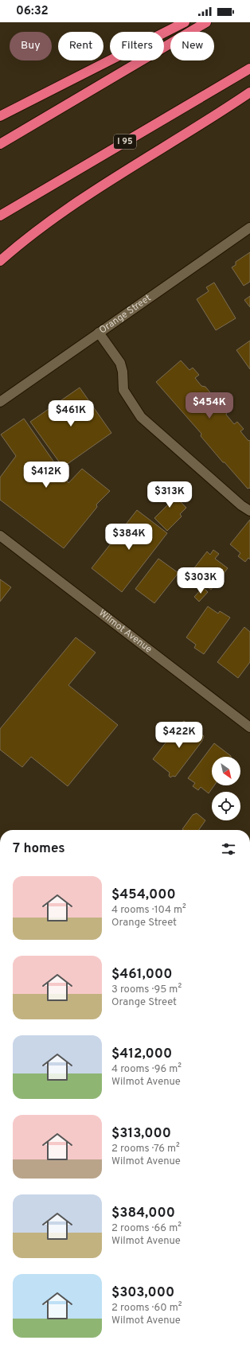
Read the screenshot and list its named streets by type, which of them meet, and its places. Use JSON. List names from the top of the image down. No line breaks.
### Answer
{"streets":{"highway":["I 95"],"street":["Orange Street","Wilmot Avenue"]},"north":"bottom right","page":{"status":"06:32","chip":["Buy","Rent","Filters","New"],"price":["$454K","$461K","$412K","$313K","$384K","$303K","$422K"],"heading":"7 homes","list":[{"name":"$454,000","note":"4 rooms · 104 m² · Orange Street"},{"name":"$461,000","note":"3 rooms · 95 m² · Orange Street"},{"name":"$412,000","note":"4 rooms · 96 m² · Wilmot Avenue"},{"name":"$313,000","note":"2 rooms · 76 m² · Wilmot Avenue"},{"name":"$384,000","note":"2 rooms · 66 m² · Wilmot Avenue"},{"name":"$303,000","note":"2 rooms · 60 m² · Wilmot Avenue"}]}}
